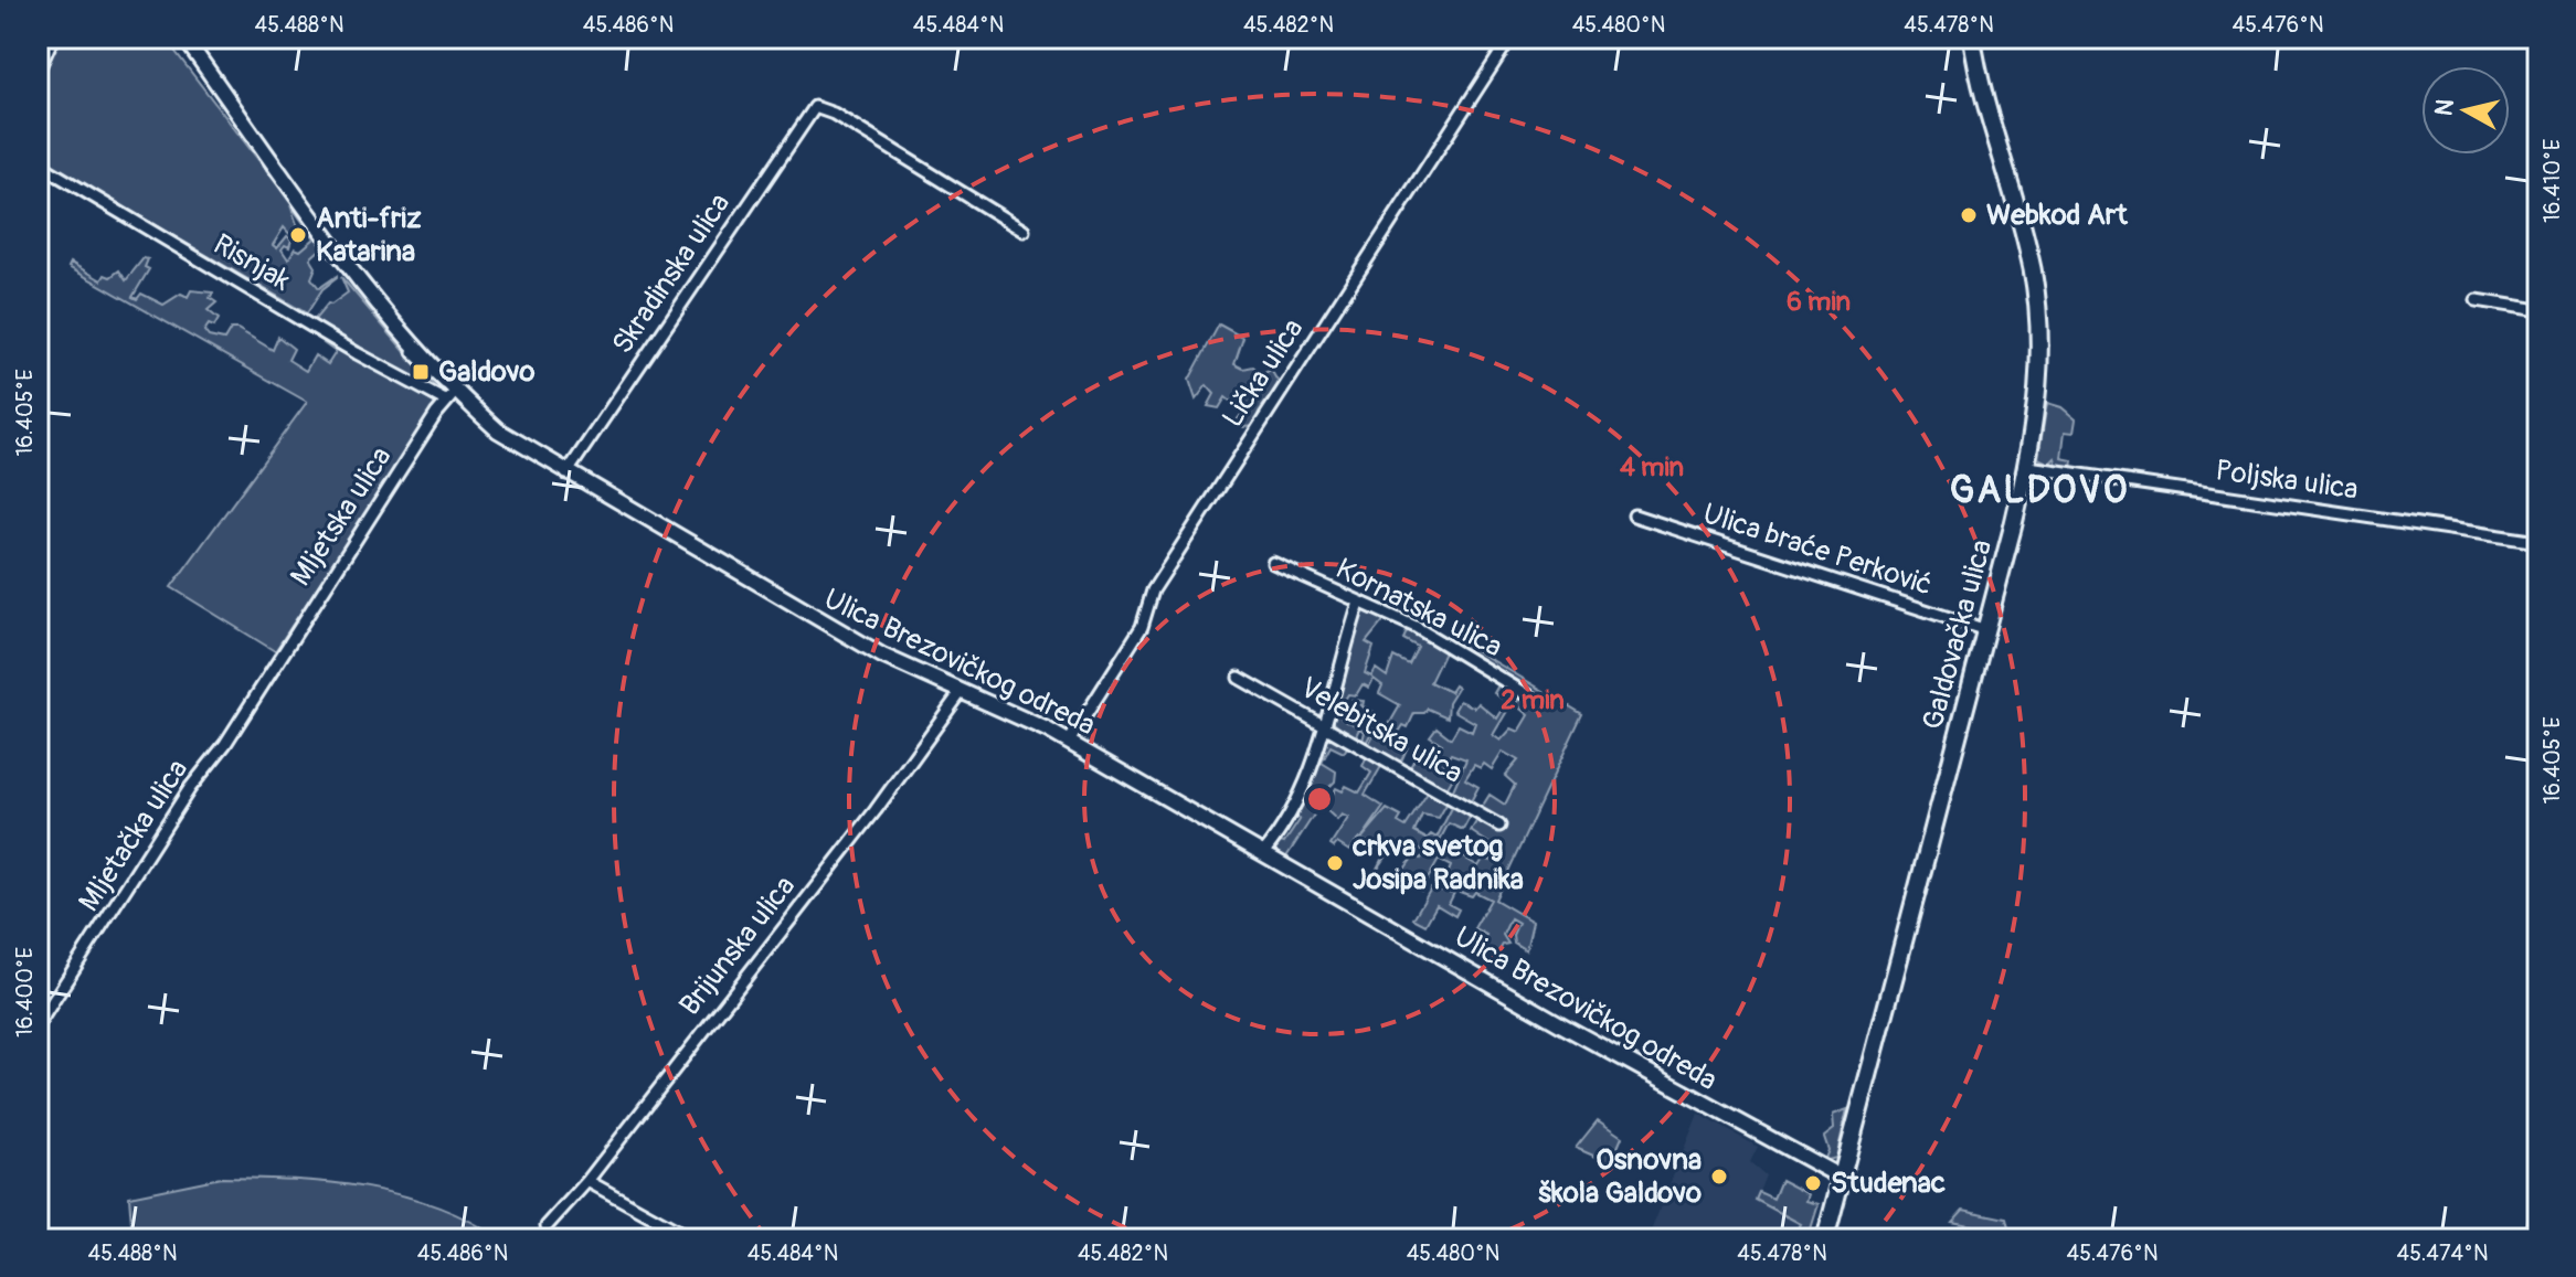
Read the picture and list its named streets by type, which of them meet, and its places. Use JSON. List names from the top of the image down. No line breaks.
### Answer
{"streets":{"main road":["Galdovačka ulica","Ulica Brezovičkog odreda"],"street":["Risnjak","Skradinska ulica","Lička ulica","Poljska ulica","Mljetska ulica","Ulica braće Perković","Kornatska ulica","Velebitska ulica","Mljetačka ulica","Brijunska ulica"]},"crossings":[["Risnjak","Mljetska ulica"],["Risnjak","Ulica Brezovičkog odreda"],["Skradinska ulica","Ulica Brezovičkog odreda"],["Lička ulica","Ulica Brezovičkog odreda"],["Poljska ulica","Galdovačka ulica"],["Mljetska ulica","Ulica Brezovičkog odreda"],["Mljetska ulica","Mljetačka ulica"],["Ulica braće Perković","Galdovačka ulica"],["Galdovačka ulica","Ulica Brezovičkog odreda"],["Ulica Brezovičkog odreda","Brijunska ulica"]],"districts":["GALDOVO"],"places":{"other":["Webkod Art","Anti-friz Katarina","crkva svetog Josipa Radnika","Osnovna škola Galdovo","Studenac"],"transit":["Galdovo"]},"north":"left","coordinates":["45.488°N","45.486°N","45.484°N","45.482°N","45.480°N","45.478°N","45.476°N","16.410°E","16.405°E","16.400°E","45.474°N"],"rings":["6 min","4 min","2 min"]}
